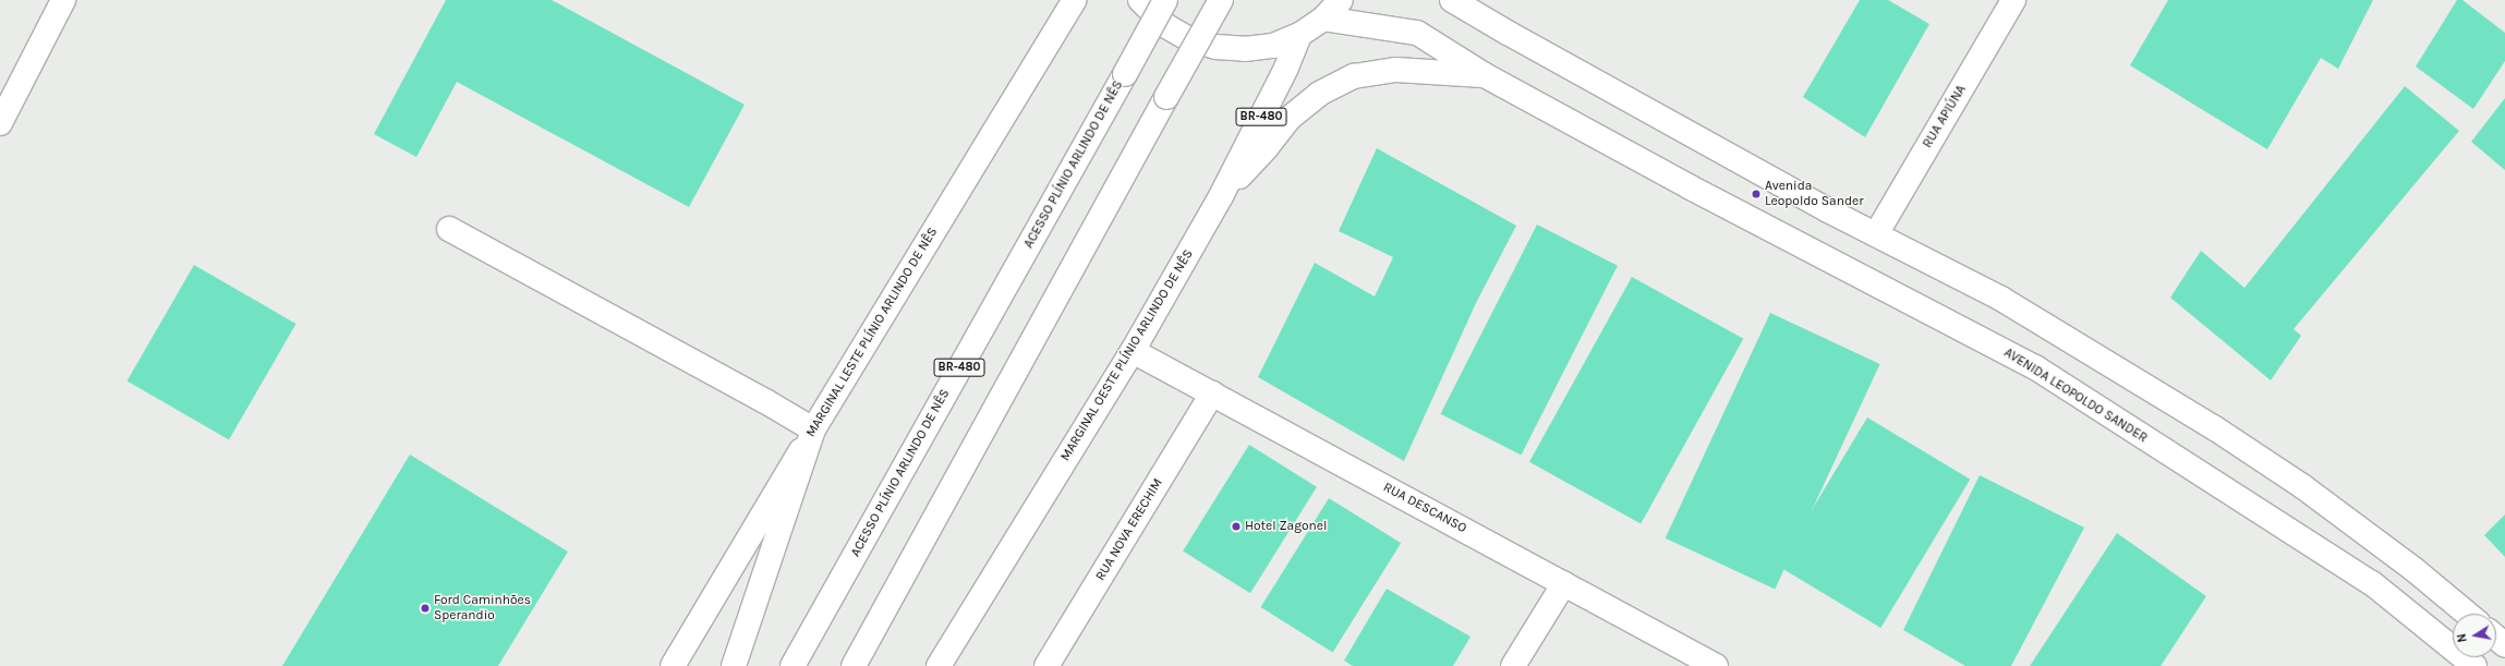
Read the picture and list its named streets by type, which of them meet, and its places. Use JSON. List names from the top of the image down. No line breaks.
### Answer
{"streets":{"main road":["BR-480","RUA APIÚNA","ACESSO PLÍNIO ARLINDO DE NÊS","MARGINAL LESTE PLÍNIO ARLINDO DE NÊS","MARGINAL OESTE PLÍNIO ARLINDO DE NÊS","AVENIDA LEOPOLDO SANDER","RUA DESCANSO","RUA NOVA ERECHIM"]},"crossings":[["MARGINAL OESTE PLÍNIO ARLINDO DE NÊS","RUA DESCANSO"],["RUA DESCANSO","RUA NOVA ERECHIM"]],"places":["Avenida Leopoldo Sander","Hotel Zagonel","Ford Caminhões Sperandio"],"north":"left"}
